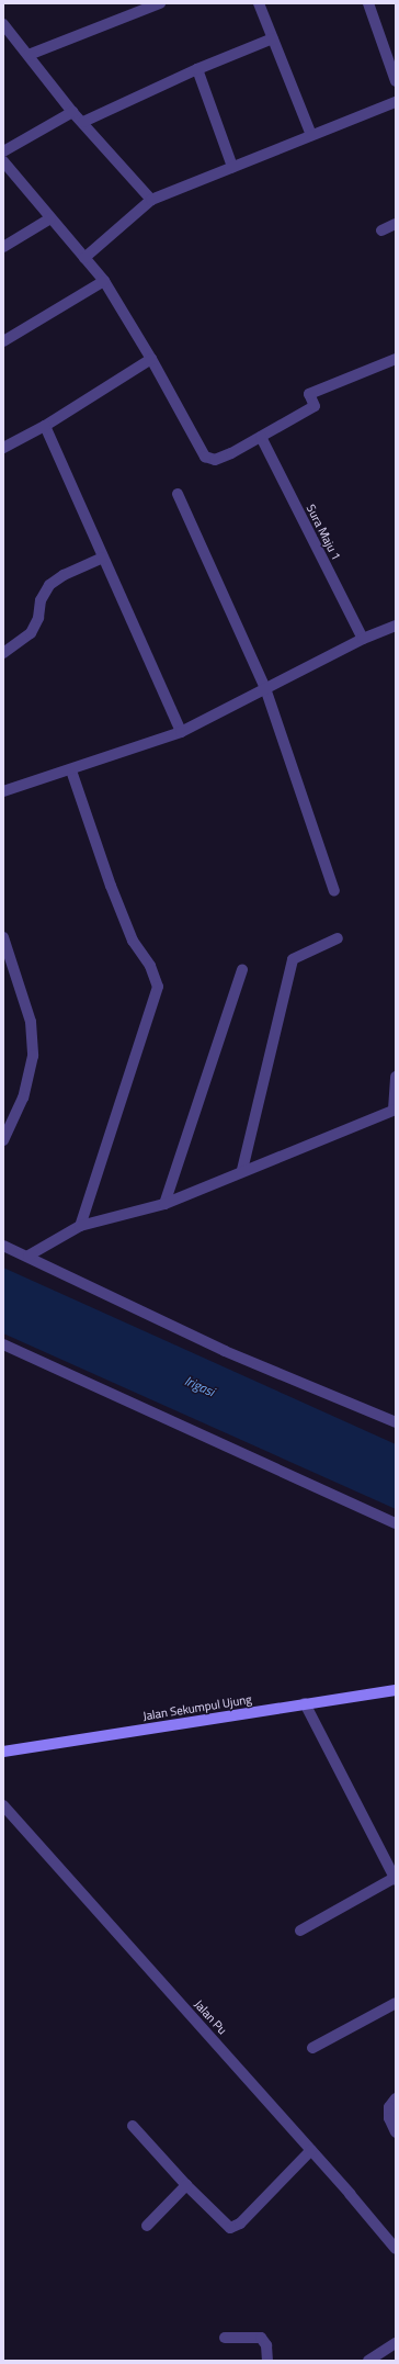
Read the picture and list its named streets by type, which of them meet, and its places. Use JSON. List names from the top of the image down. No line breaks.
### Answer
{"streets":{"main road":["Jalan Sekumpul Ujung"],"street":["Sura Maju 1","Jalan Pu"]},"water":["Irigasi"]}
